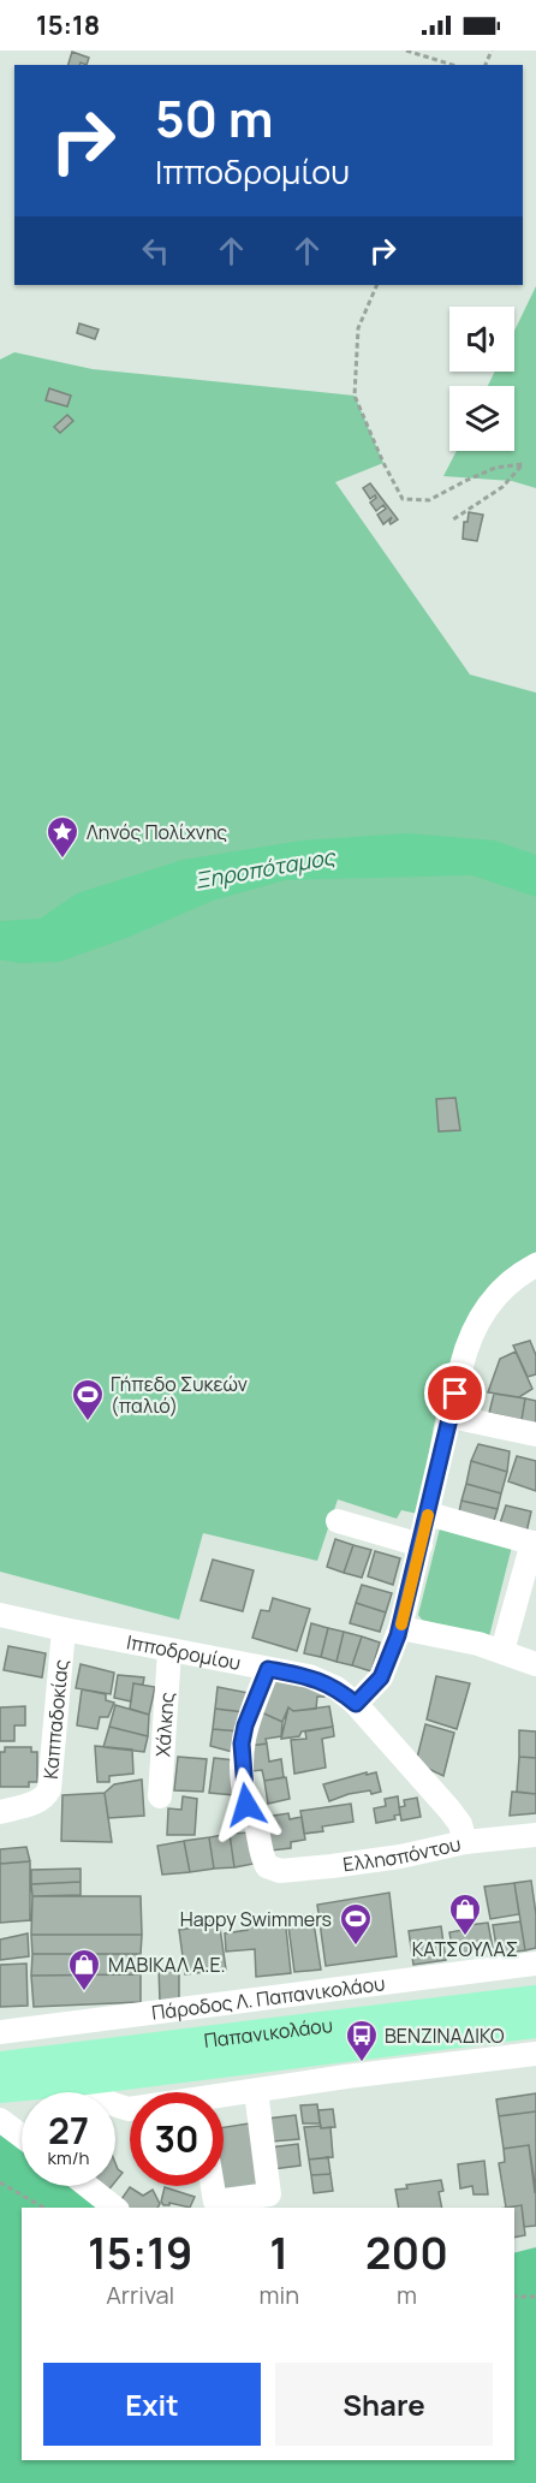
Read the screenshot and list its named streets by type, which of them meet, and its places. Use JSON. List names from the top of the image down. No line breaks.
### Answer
{"streets":{"main road":["Παπανικολάου"],"street":["Ιπποδρομίου","Καππαδοκίας","Χάλκης","Ελλησπόντου","Πάροδος Λ. Παπανικολάου"]},"crossings":[["Ιπποδρομίου","Καππαδοκίας"],["Ιπποδρομίου","Χάλκης"],["Ιπποδρομίου","Ελλησπόντου"]],"water":["Ξηροπόταμος"],"places":{"place":["Ληνός Πολίχνης"],"sports":["Γήπεδο Συκεών (παλιό)","Happy Swimmers"],"shop":["ΚΑΤΣΟΥΛΑΣ","ΜΑΒΙΚΑΛ Α.Ε."],"bus stop":["ΒΕΝΖΙΝΑΔΙΚΟ"]},"page":{"status":"15:18","turn":["50 m","Ιπποδρομίου"],"speed":"27 km/h","limit":"30","eta":["15:19","Arrival","1","min","200","m"],"buttons":["Exit","Share"]}}
